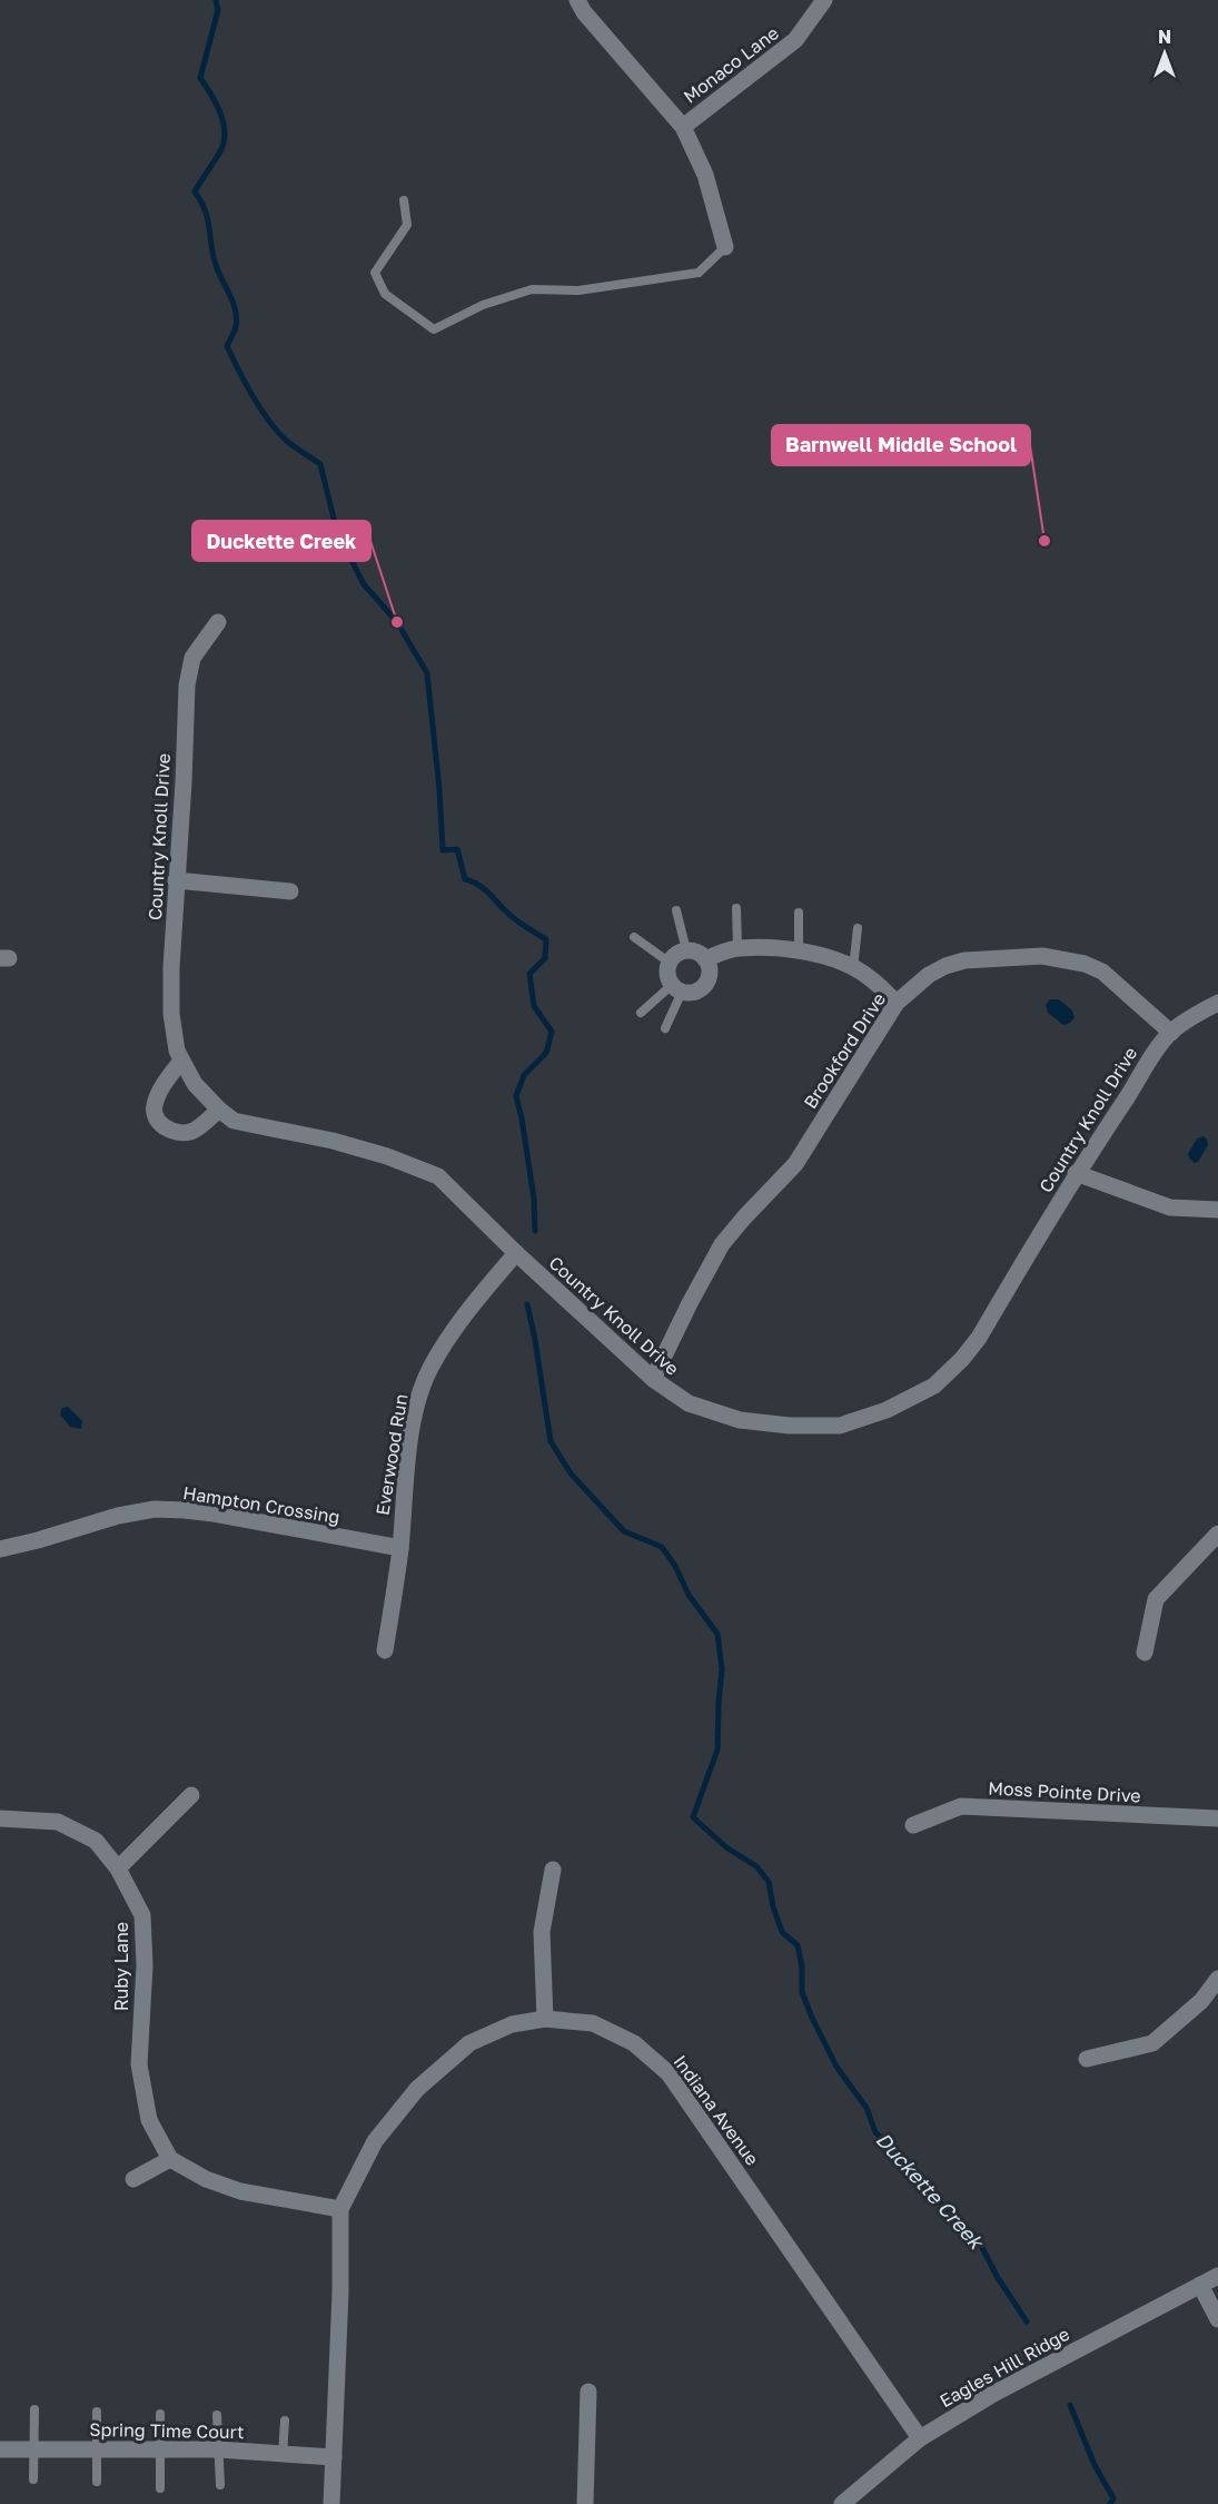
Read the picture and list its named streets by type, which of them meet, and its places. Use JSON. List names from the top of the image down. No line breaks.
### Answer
{"streets":{"street":["Monaco Lane","Country Knoll Drive","Brookford Drive","Everwood Run","Hampton Crossing","Moss Pointe Drive","Ruby Lane","Indiana Avenue","Eagles Hill Ridge","Spring Time Court"]},"crossings":[["Country Knoll Drive","Brookford Drive"],["Country Knoll Drive","Everwood Run"],["Everwood Run","Hampton Crossing"],["Indiana Avenue","Eagles Hill Ridge"],["Indiana Avenue","Spring Time Court"]],"water":["Duckette Creek"],"places":["Barnwell Middle School","Duckette Creek"],"north":"top"}
